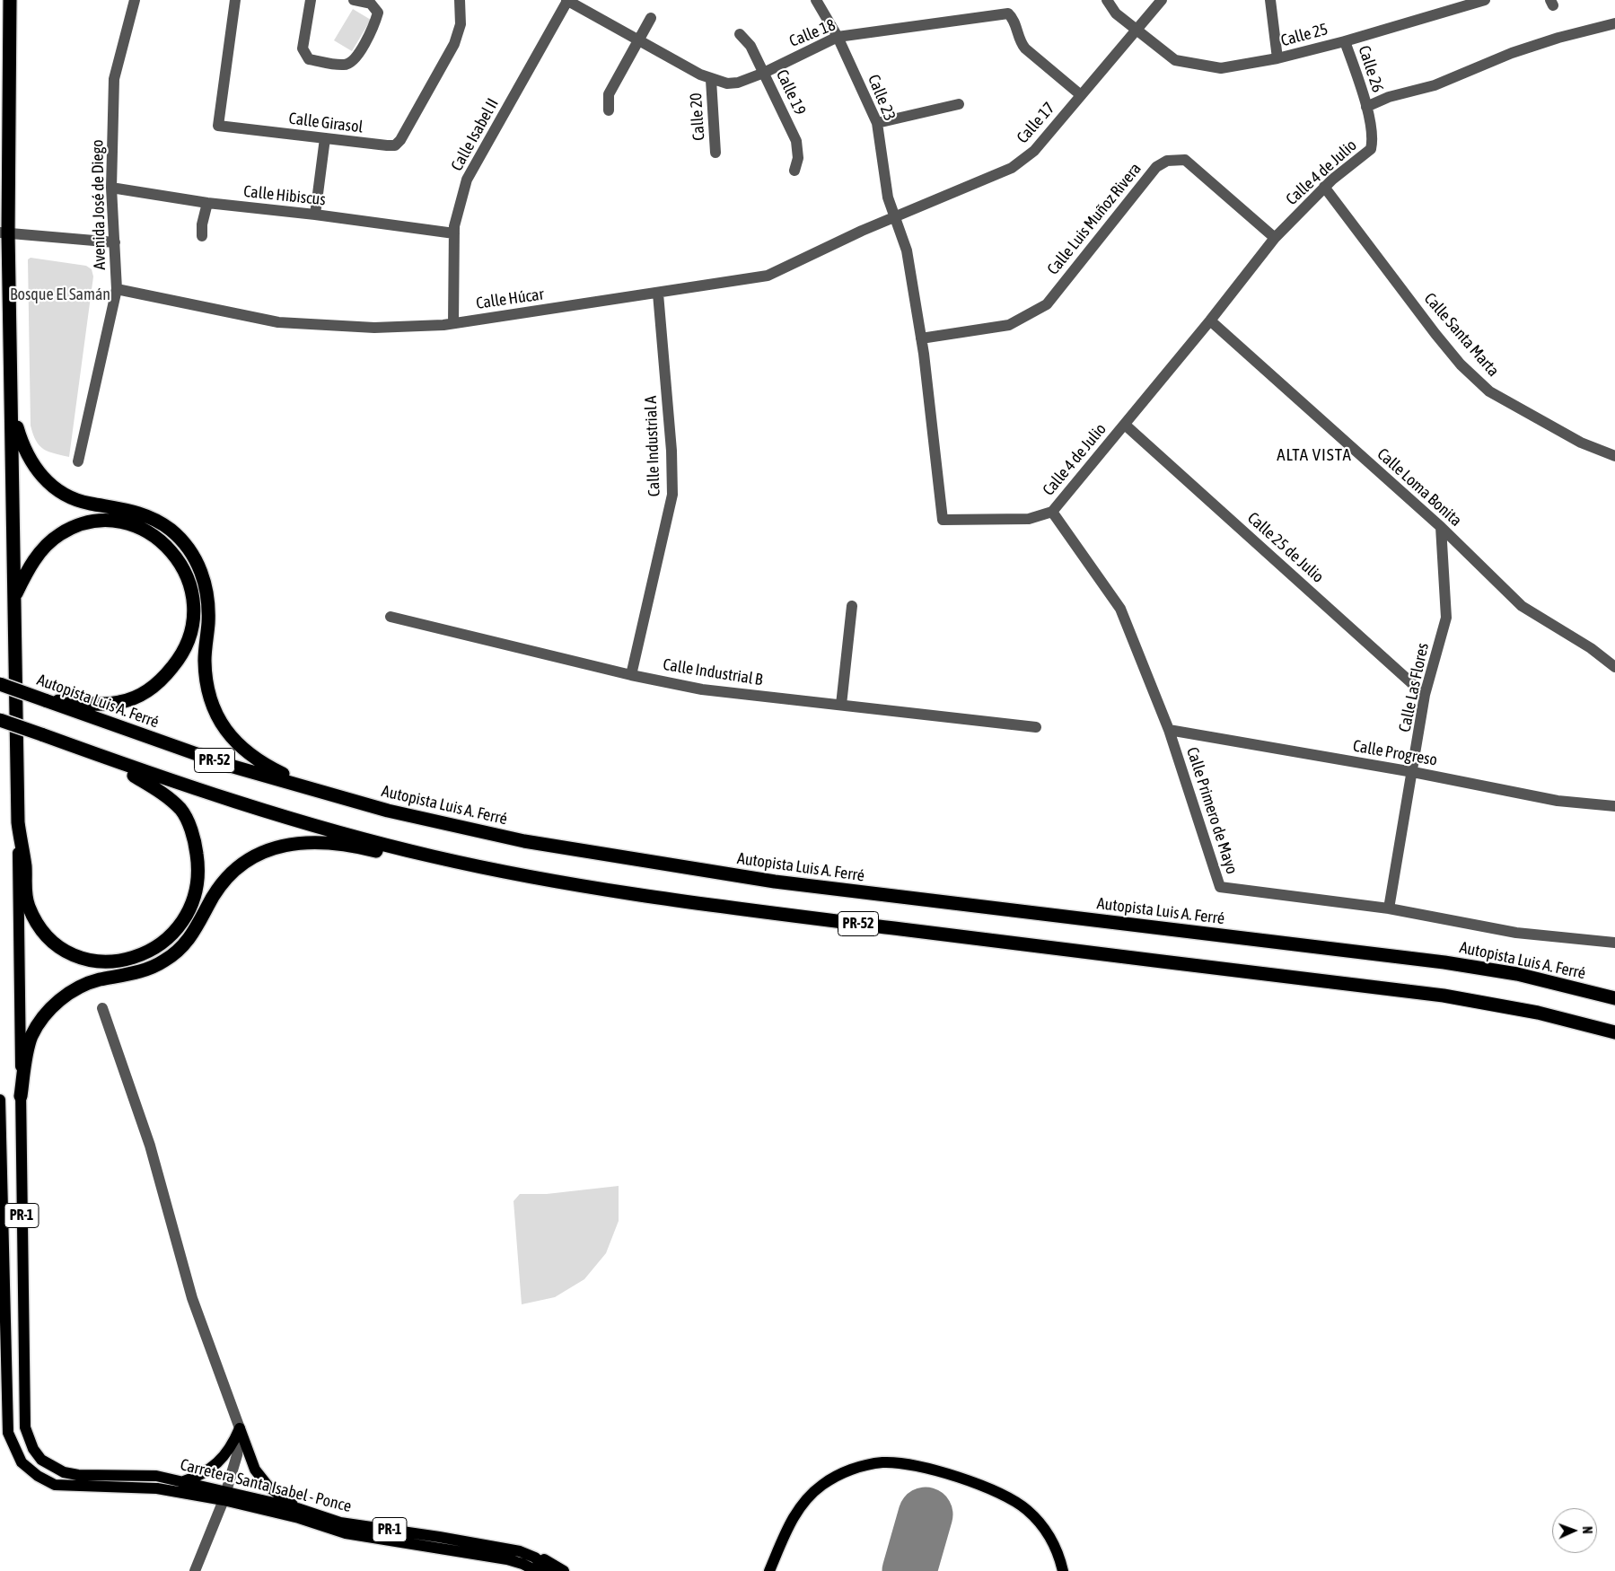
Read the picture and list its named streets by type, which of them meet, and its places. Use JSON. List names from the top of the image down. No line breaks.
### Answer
{"streets":{"highway":["Autopista Luis A. Ferré","PR-52","PR-1","Carretera Santa Isabel - Ponce"],"street":["Calle 18","Calle 25","Calle 26","Calle 19","Calle 23","Calle 20","Calle Girasol","Calle 17","Calle Isabel II","Calle 4 de Julio","Calle Hibiscus","Avenida José de Diego","Calle Luis Muñoz Rivera","Calle Húcar","Calle Santa Marta","Calle Industrial A","Calle Loma Bonita","Calle 25 de Julio","Calle Industrial B","Calle Las Flores","Calle Progreso","Calle Primero de Mayo"]},"crossings":[["Calle 18","Calle 19"],["Calle 18","Calle 23"],["Calle 18","Calle 20"],["Calle 18","Calle 17"],["Calle 18","Calle Isabel II"],["Calle 25","Calle 26"],["Calle 25","Calle 17"],["Calle 26","Calle 4 de Julio"],["Calle 23","Calle 17"],["Calle 23","Calle 4 de Julio"],["Calle 23","Calle Húcar"],["Calle 17","Calle 4 de Julio"],["Calle 17","Calle Húcar"],["Calle Isabel II","Calle Hibiscus"],["Calle Isabel II","Calle Húcar"],["Calle 4 de Julio","Calle Luis Muñoz Rivera"],["Calle 4 de Julio","Calle Húcar"],["Calle 4 de Julio","Calle Santa Marta"],["Calle 4 de Julio","Calle Loma Bonita"],["Calle 4 de Julio","Calle 25 de Julio"],["Calle 4 de Julio","Calle Primero de Mayo"],["Calle Hibiscus","Avenida José de Diego"],["Avenida José de Diego","Calle Húcar"],["Calle Húcar","Calle Industrial A"],["Calle Industrial A","Calle Industrial B"],["Calle Loma Bonita","Calle Las Flores"],["Calle 25 de Julio","Calle Las Flores"],["Calle Las Flores","Calle Progreso"],["Calle Las Flores","Calle Primero de Mayo"],["Calle Progreso","Calle Primero de Mayo"],["PR-1","Carretera Santa Isabel - Ponce"]],"districts":["ALTA VISTA"],"parks":["Bosque El Samán"],"north":"right"}
